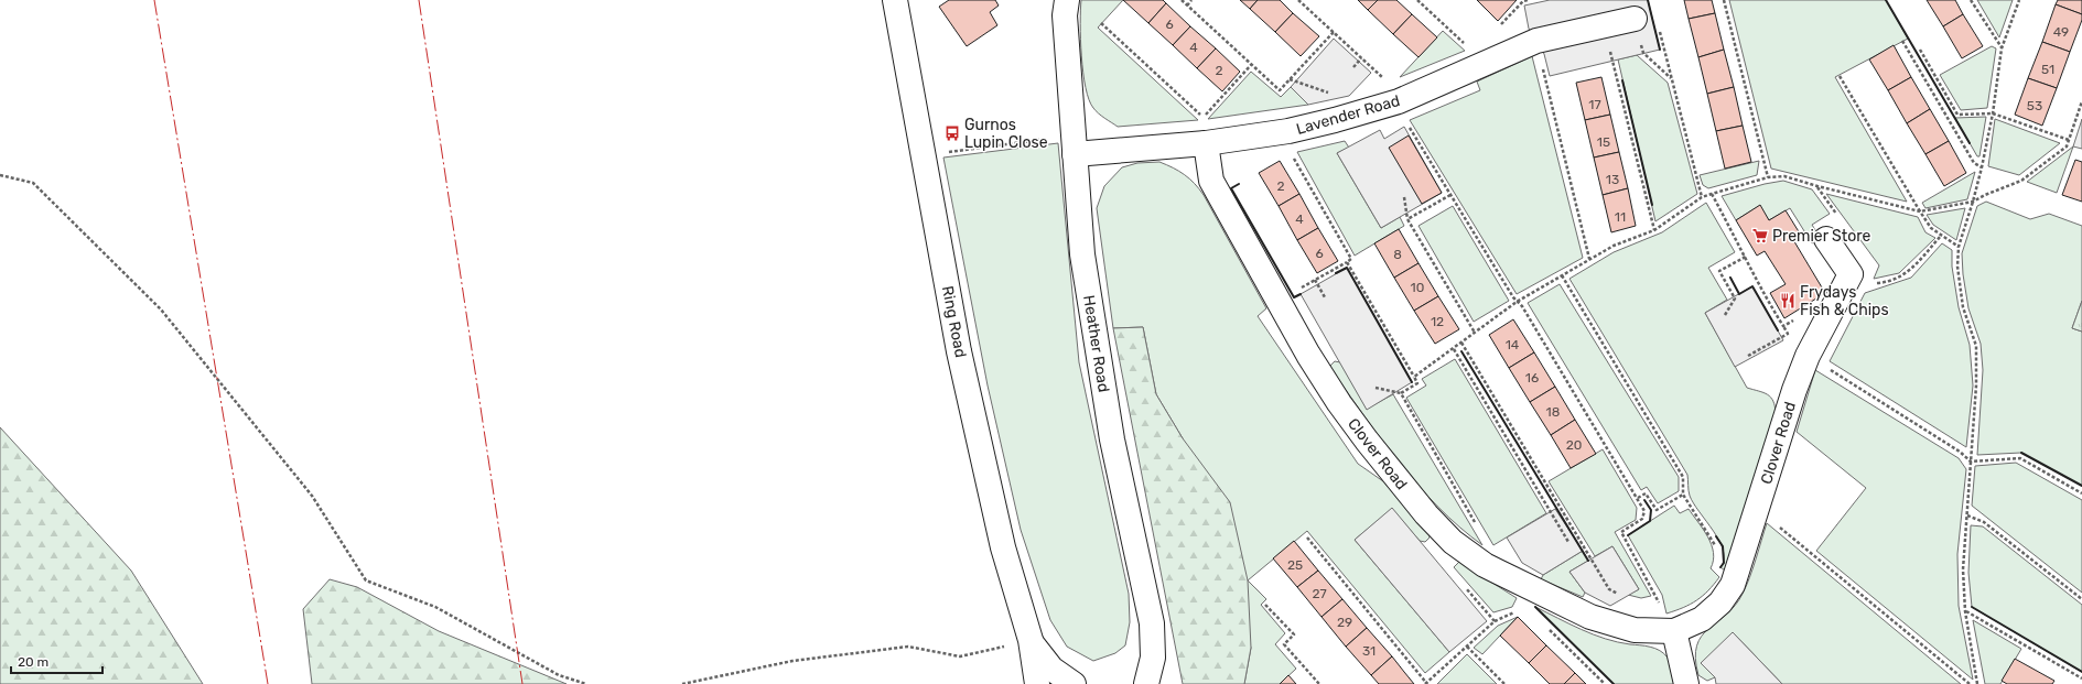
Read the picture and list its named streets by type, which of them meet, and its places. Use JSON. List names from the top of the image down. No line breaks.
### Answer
{"streets":{"street":["Lavender Road","Ring Road","Heather Road","Clover Road"]},"crossings":[["Lavender Road","Heather Road"],["Lavender Road","Clover Road"]],"places":{"bus stop":["Gurnos Lupin Close"],"supermarket":["Premier Store"],"restaurant":["Frydays Fish & Chips"]},"house_numbers":["6","49","4","51","2","17","53","15","13","2","11","4","6","8","10","12","14","16","18","20","25","27","29","31"],"scale_bar":"20 m"}
